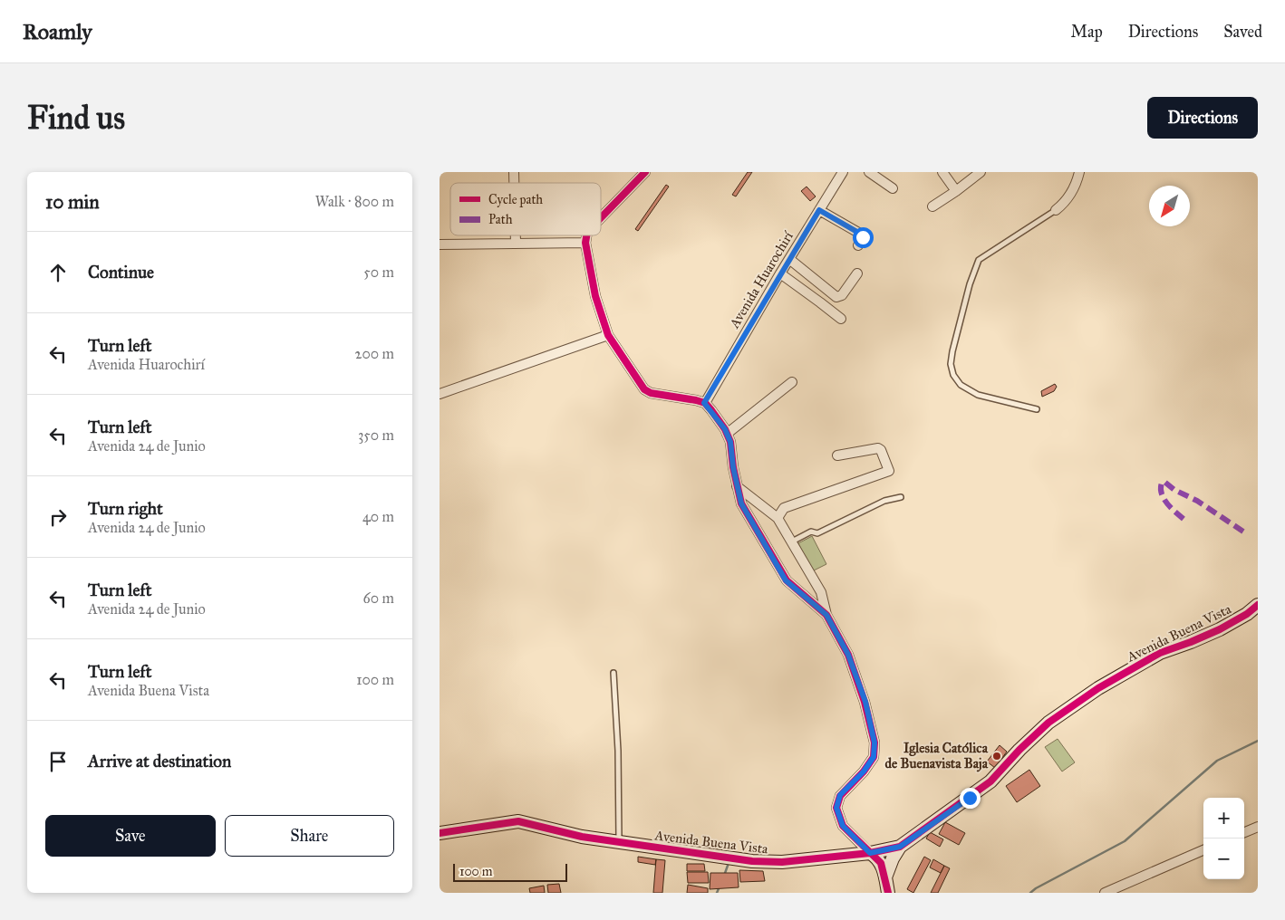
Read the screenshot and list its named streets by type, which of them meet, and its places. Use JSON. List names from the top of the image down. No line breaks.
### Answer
{"streets":{"street":["Avenida Huarochirí","Avenida Buena Vista"]},"places":["Iglesia Católica de Buenavista Baja"],"legend":["Cycle path","Path"],"scale_bar":"100 m","north":"bottom left","page":{"header":"Roamly","nav":["Map","Directions","Saved"],"buttons":["Directions",["Save","Share"]],"title":"Find us","heading":["10 min","Walk · 800 m"],"list":[["Continue","50 m"],["Turn left","Avenida Huarochirí","200 m"],["Turn left","Avenida 24 de Junio","350 m"],["Turn right","Avenida 24 de Junio","40 m"],["Turn left","Avenida 24 de Junio","60 m"],["Turn left","Avenida Buena Vista","100 m"],"Arrive at destination"],"map_buttons":["+","−"],"scale":"100 m"}}
